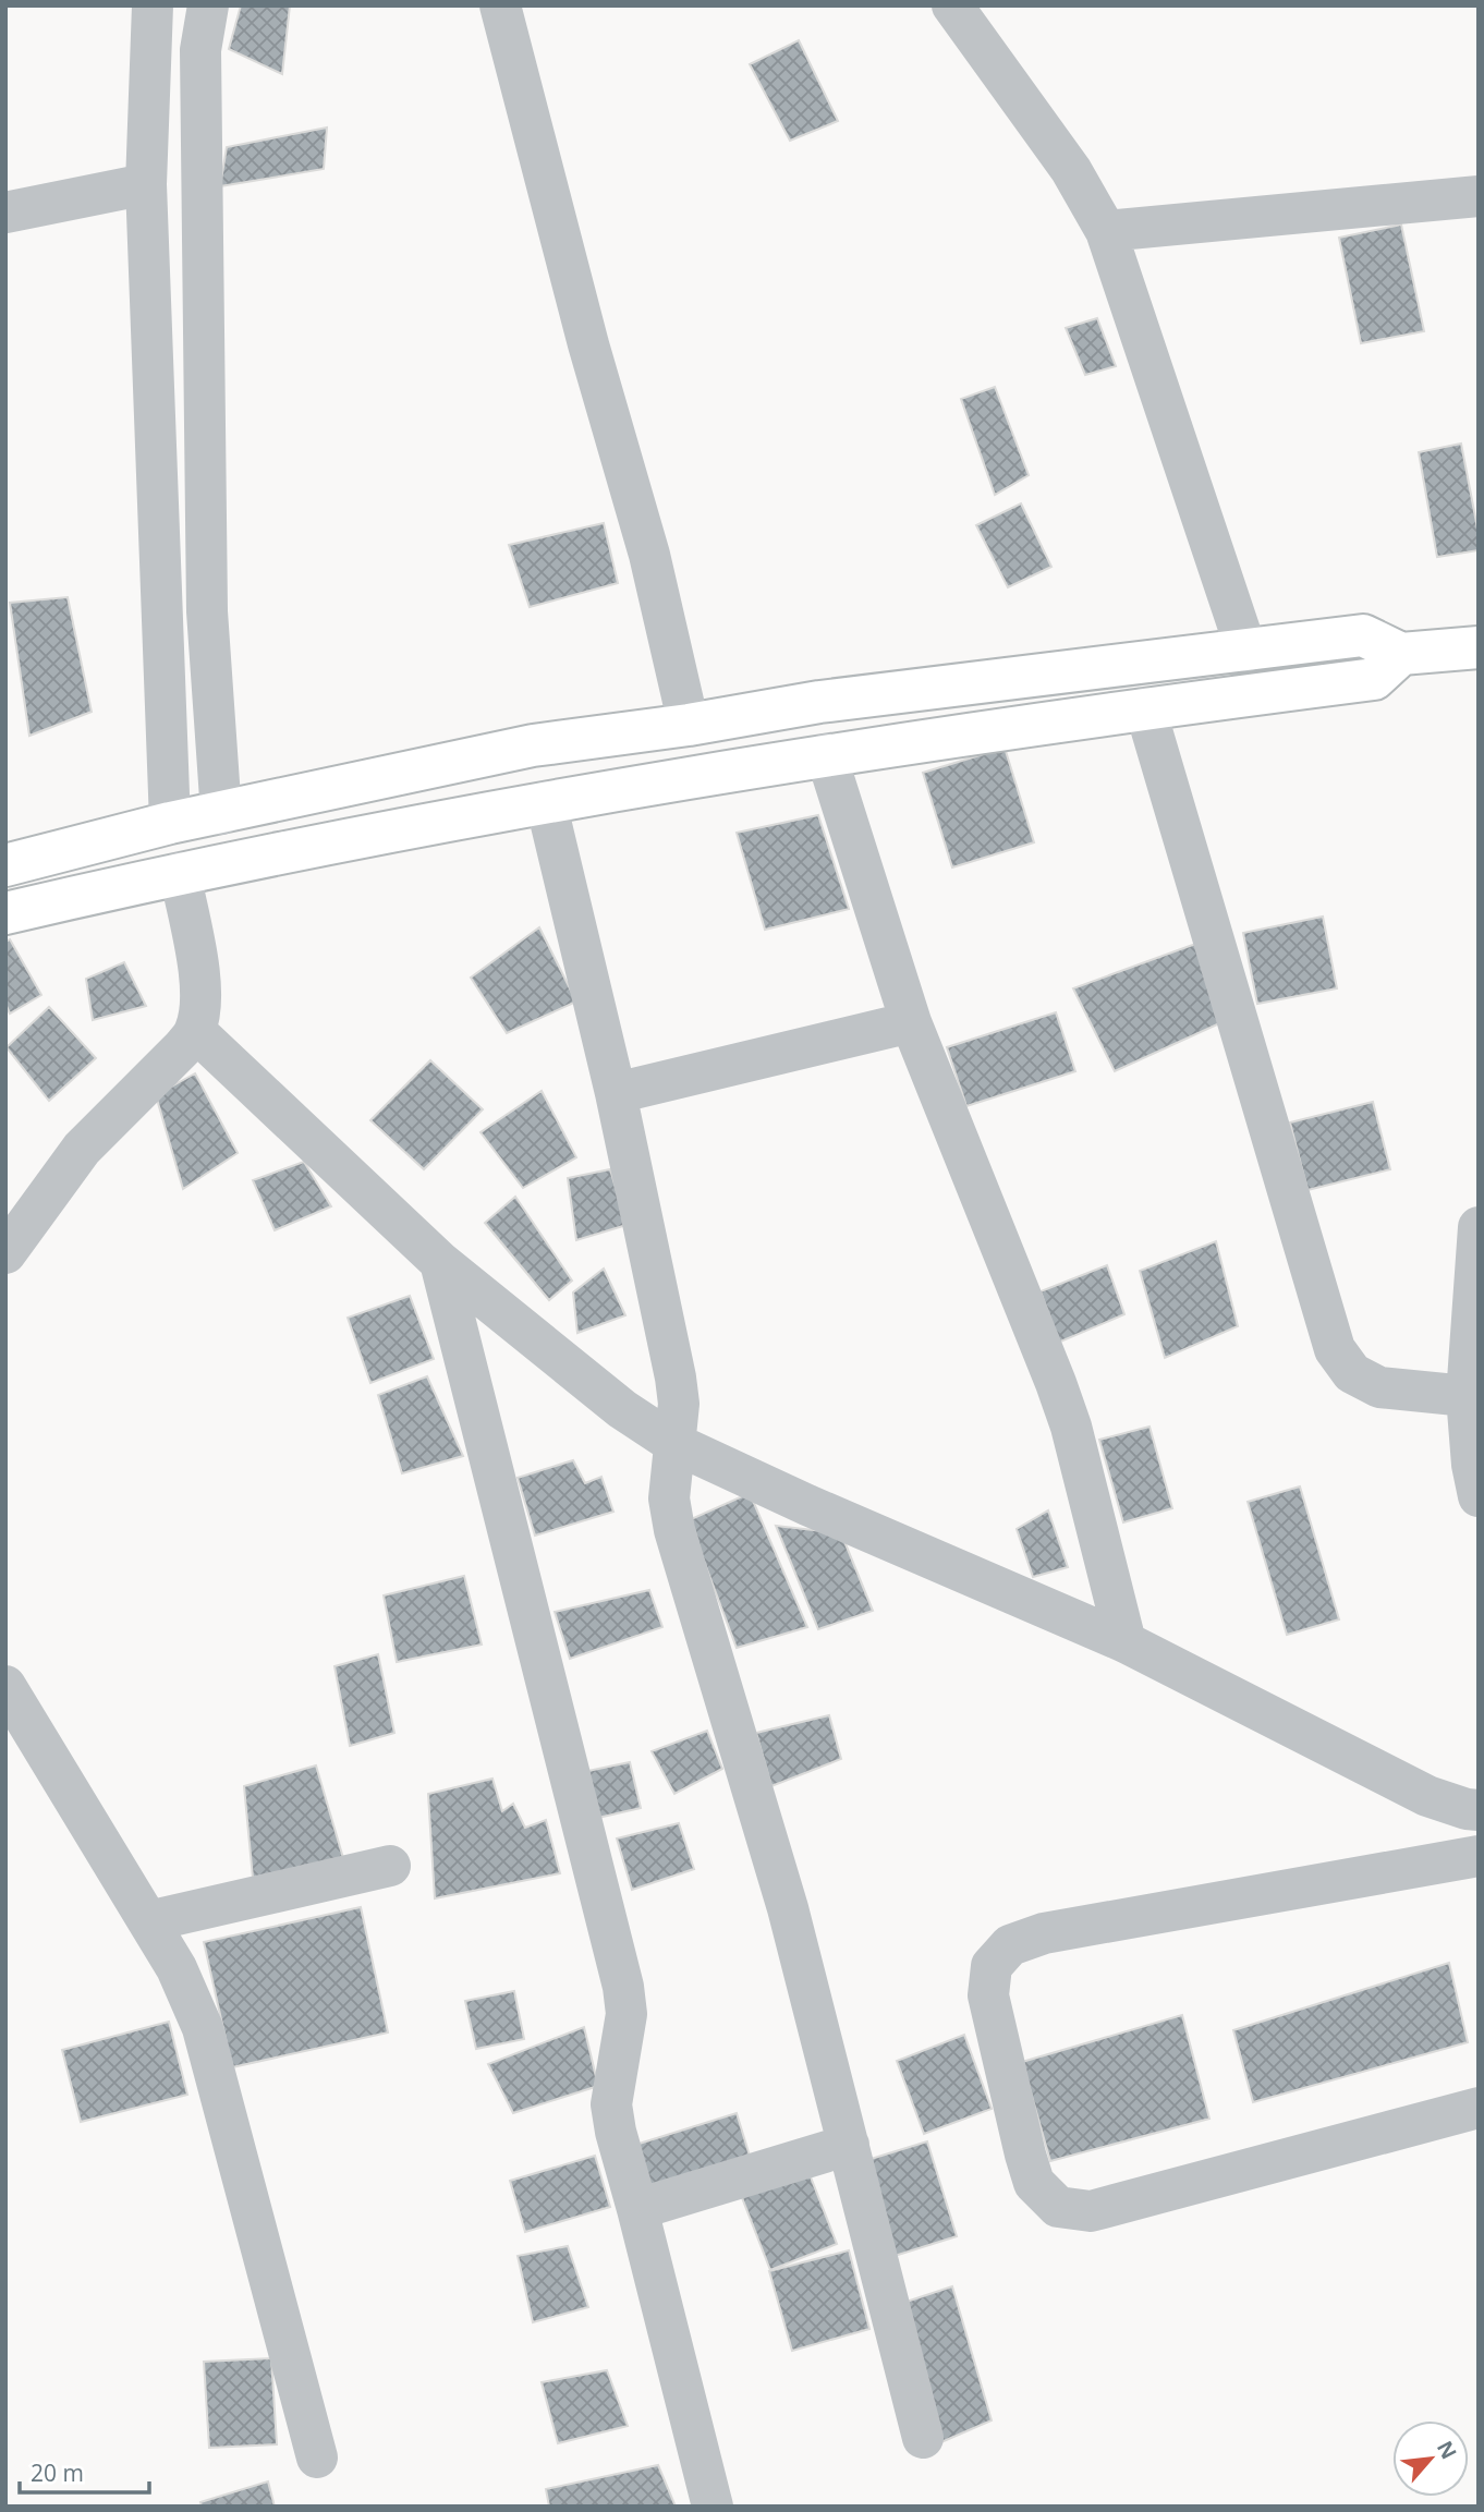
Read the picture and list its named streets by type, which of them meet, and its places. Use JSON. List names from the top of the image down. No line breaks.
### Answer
{"scale_bar":"20 m","north":"top right"}
